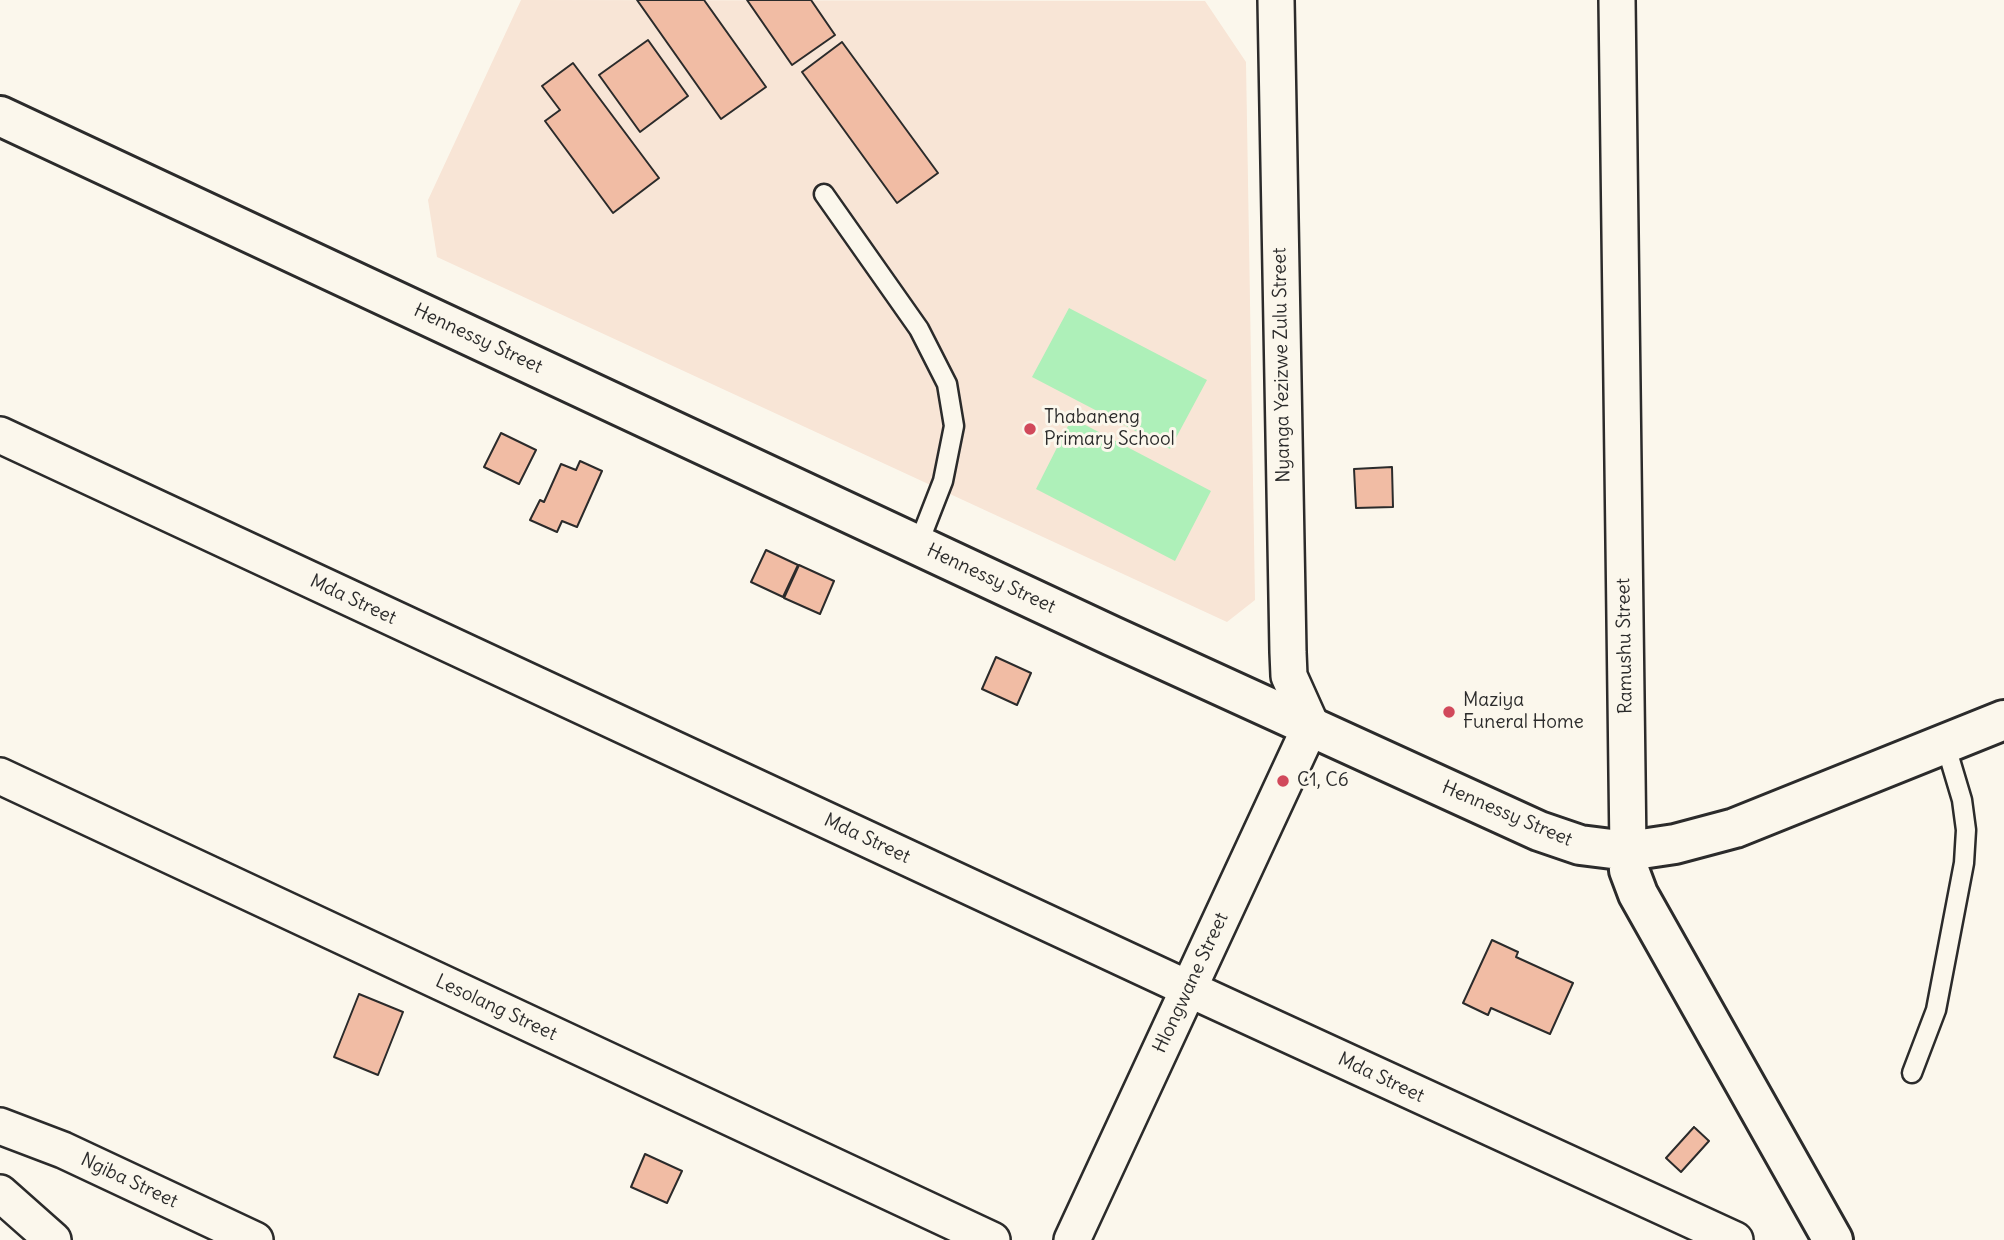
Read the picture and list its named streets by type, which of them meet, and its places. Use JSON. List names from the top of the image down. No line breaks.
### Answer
{"streets":{"street":["Hennessy Street","Nyanga Yezizwe Zulu Street","Mda Street","Ramushu Street","Hlongwane Street","Lesolang Street","Ngiba Street"]},"crossings":[["Hennessy Street","Nyanga Yezizwe Zulu Street"],["Hennessy Street","Ramushu Street"],["Hennessy Street","Hlongwane Street"],["Nyanga Yezizwe Zulu Street","Hlongwane Street"],["Mda Street","Hlongwane Street"]],"places":["Thabaneng Primary School","Maziya Funeral Home","C1, C6"]}
